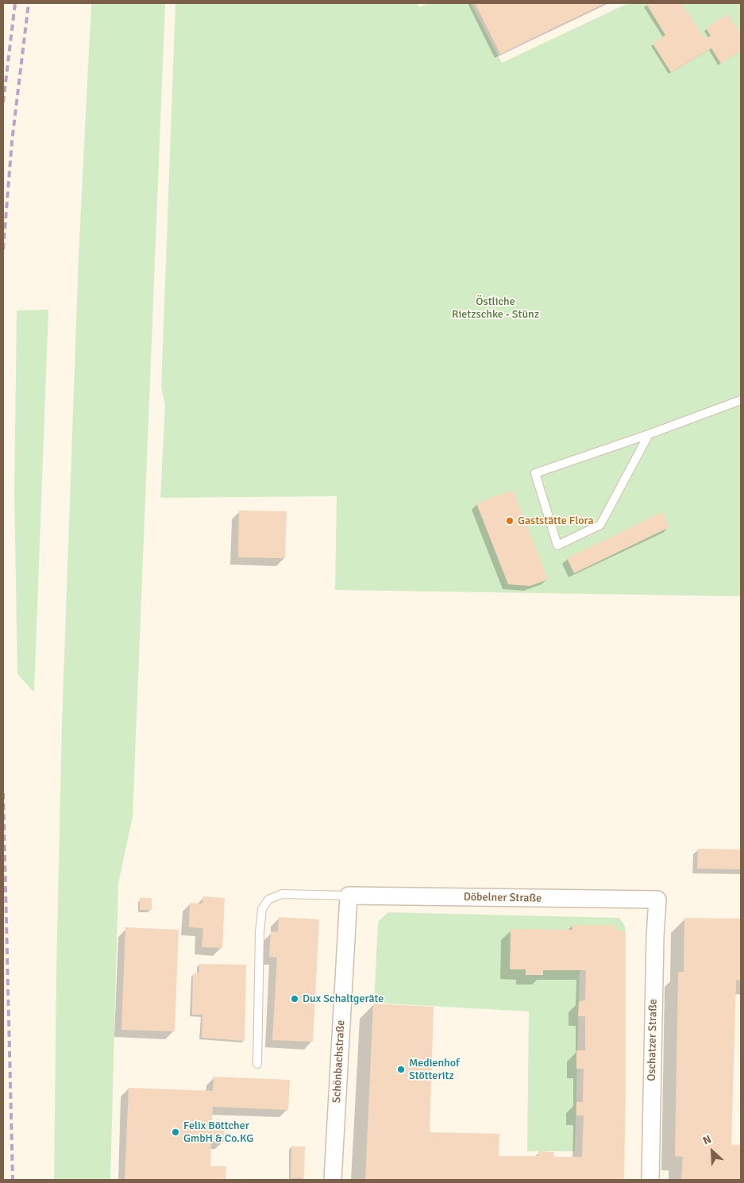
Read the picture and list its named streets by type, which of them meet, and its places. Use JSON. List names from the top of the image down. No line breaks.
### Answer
{"streets":{"street":["Döbelner Straße","Oschatzer Straße","Schönbachstraße"]},"crossings":[["Döbelner Straße","Oschatzer Straße"],["Döbelner Straße","Schönbachstraße"]],"parks":["Östliche Rietzschke - Stünz"],"places":["Gaststätte Flora","Dux Schaltgeräte","Medienhof Stötteritz","Felix Böttcher GmbH & Co.KG"],"north":"top left"}
